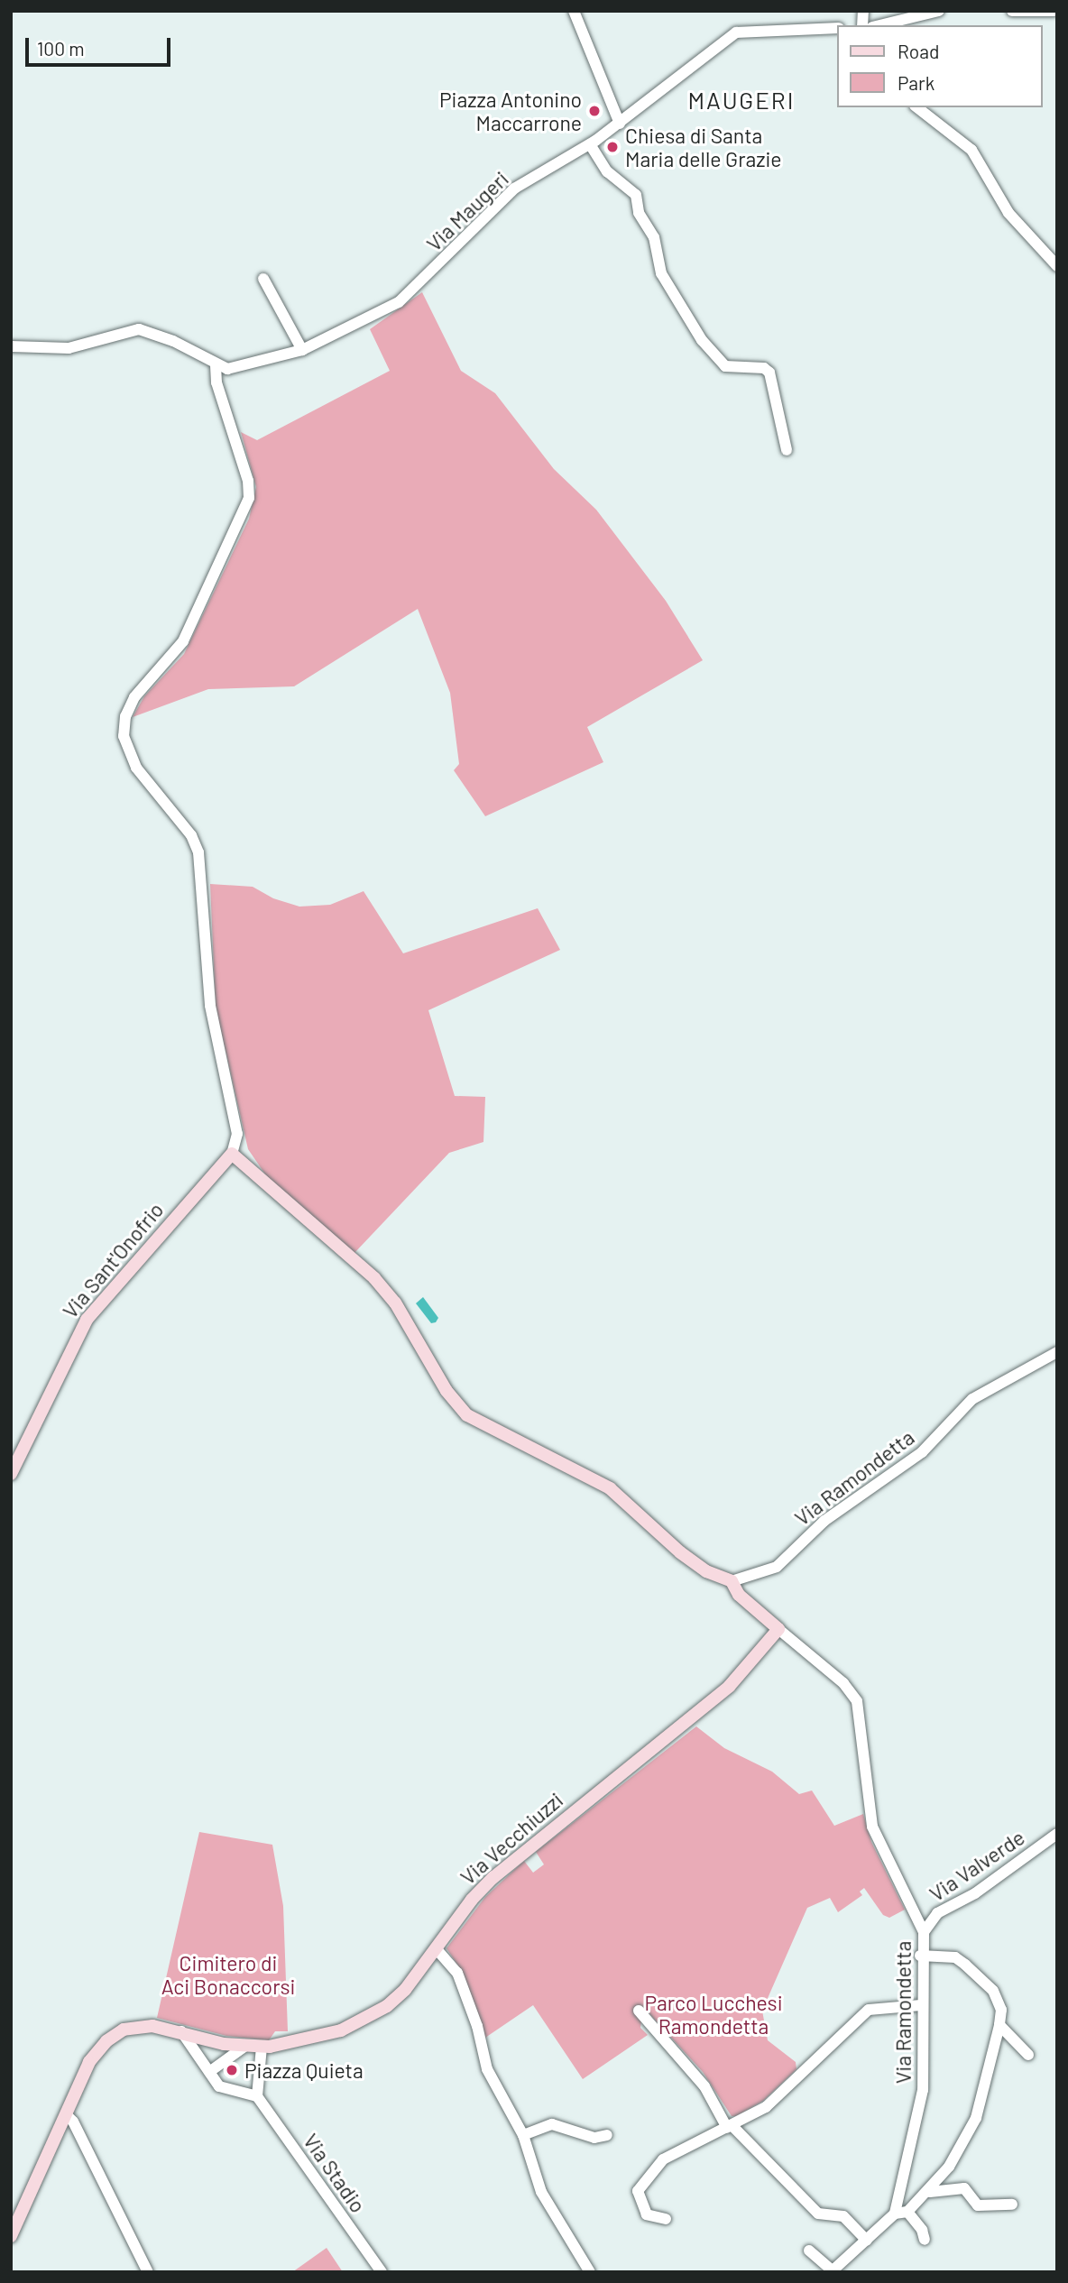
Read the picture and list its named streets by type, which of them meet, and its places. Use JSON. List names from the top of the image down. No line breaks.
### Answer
{"streets":{"main road":["Via Sant'Onofrio","Via Vecchiuzzi"],"street":["Via Maugeri","Via Ramondetta","Via Valverde","Via Stadio"]},"crossings":[["Via Ramondetta","Via Vecchiuzzi"],["Via Ramondetta","Via Valverde"]],"districts":["MAUGERI"],"parks":["Cimitero di Aci Bonaccorsi","Parco Lucchesi Ramondetta"],"places":["Piazza Antonino Maccarrone","Chiesa di Santa Maria delle Grazie","Piazza Quieta"],"legend":["Road","Park"],"scale_bar":"100 m"}
